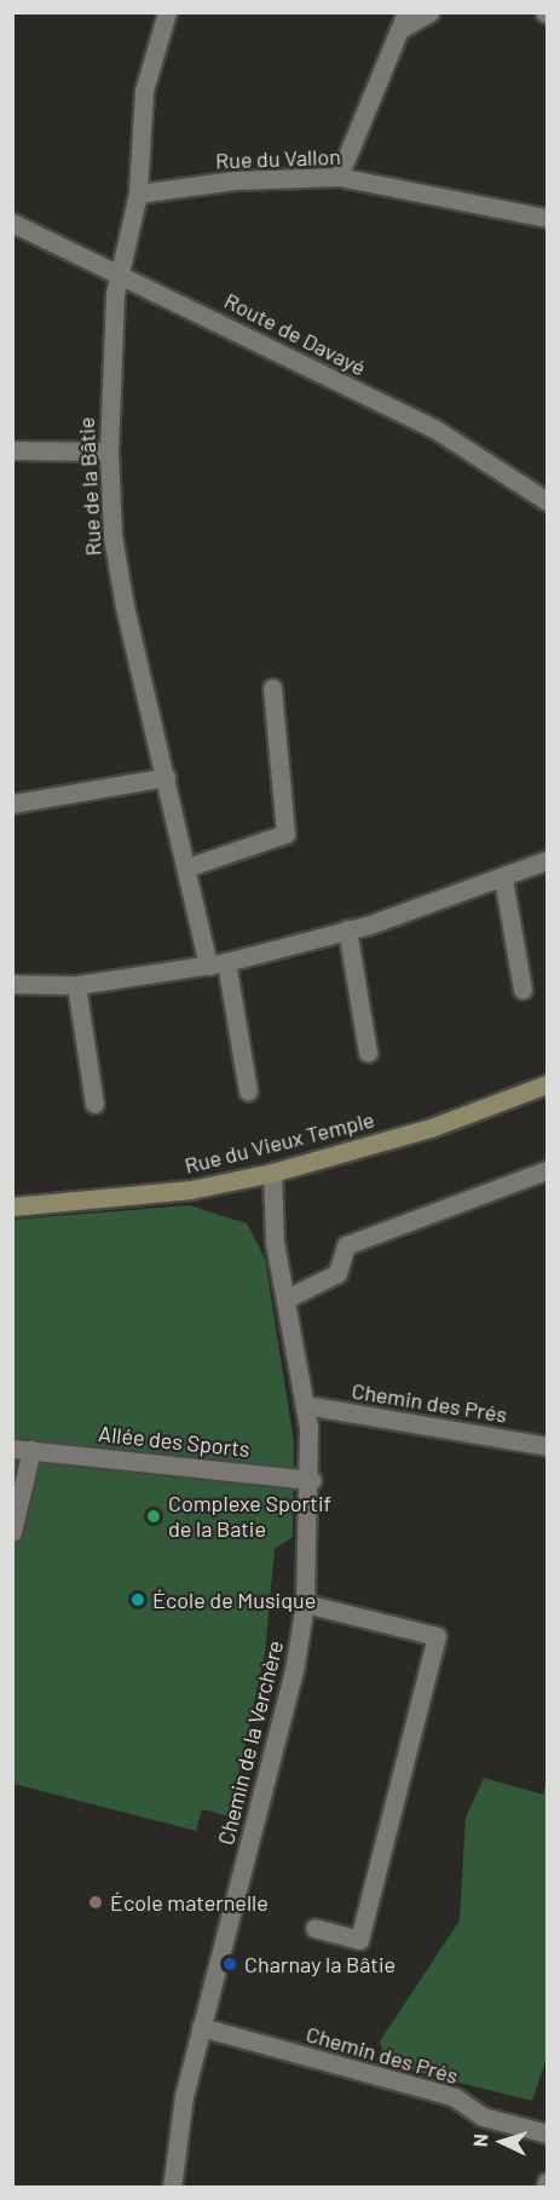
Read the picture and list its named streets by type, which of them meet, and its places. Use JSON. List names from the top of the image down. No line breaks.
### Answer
{"streets":{"main road":["Rue du Vieux Temple"],"street":["Rue du Vallon","Route de Davayé","Rue de la Bâtie","Chemin des Prés","Allée des Sports","Chemin de la Verchère"]},"crossings":[["Rue du Vallon","Rue de la Bâtie"],["Route de Davayé","Rue de la Bâtie"],["Rue du Vieux Temple","Chemin de la Verchère"],["Chemin des Prés","Chemin de la Verchère"],["Allée des Sports","Chemin de la Verchère"]],"places":["Complexe Sportif de la Batie","École de Musique","École maternelle","Charnay la Bâtie"],"north":"left"}
